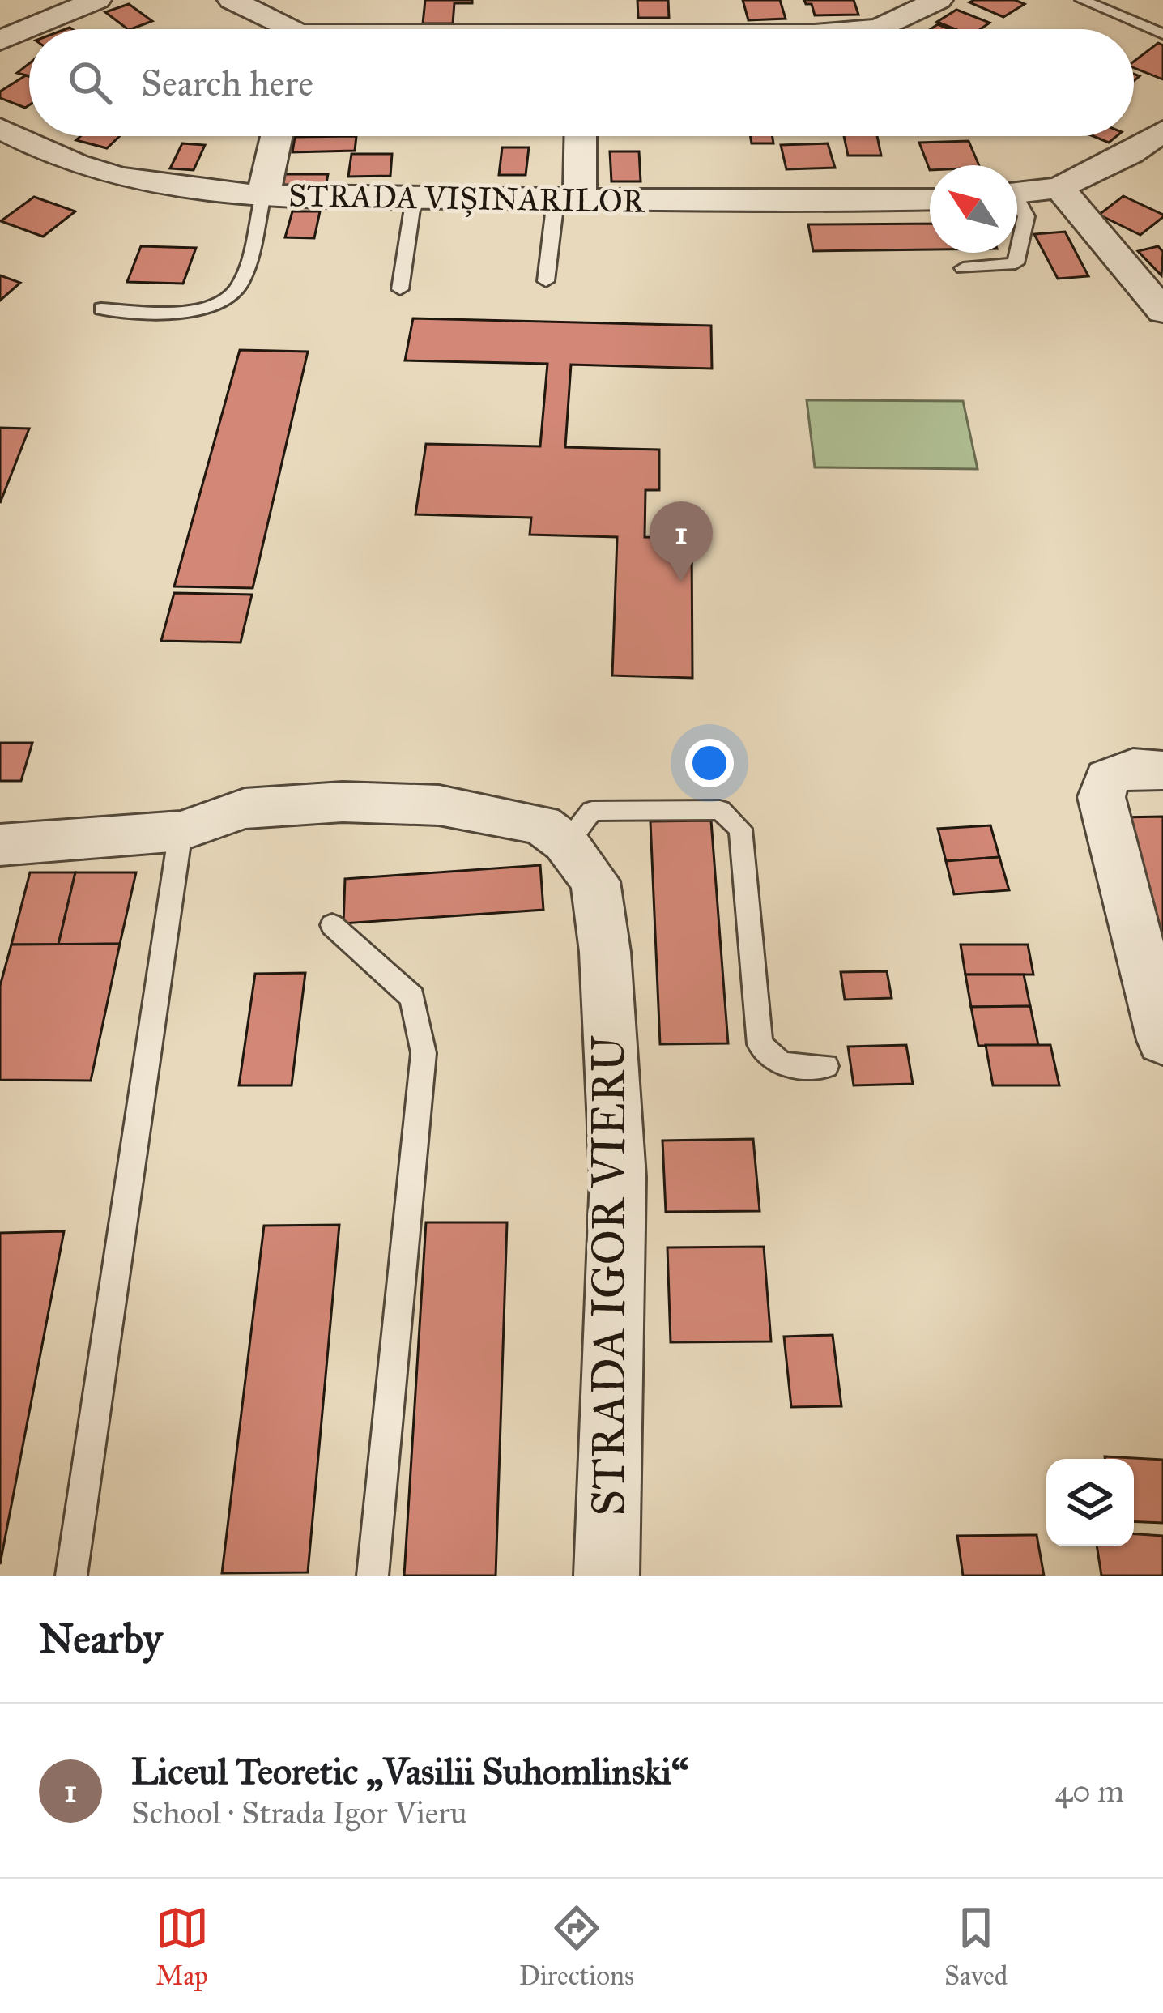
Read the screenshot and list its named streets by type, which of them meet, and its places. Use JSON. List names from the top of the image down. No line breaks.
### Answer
{"streets":{"street":["STRADA VIȘINARILOR","STRADA IGOR VIERU"]},"north":"top left","page":{"search":"Search here","pins":"1","heading":"Nearby","list":[{"mark":"1","name":"Liceul Teoretic „Vasilii Suhomlinski“","note":"School · Strada Igor Vieru","value":"40 m"}],"nav":["Map","Directions","Saved"]}}
